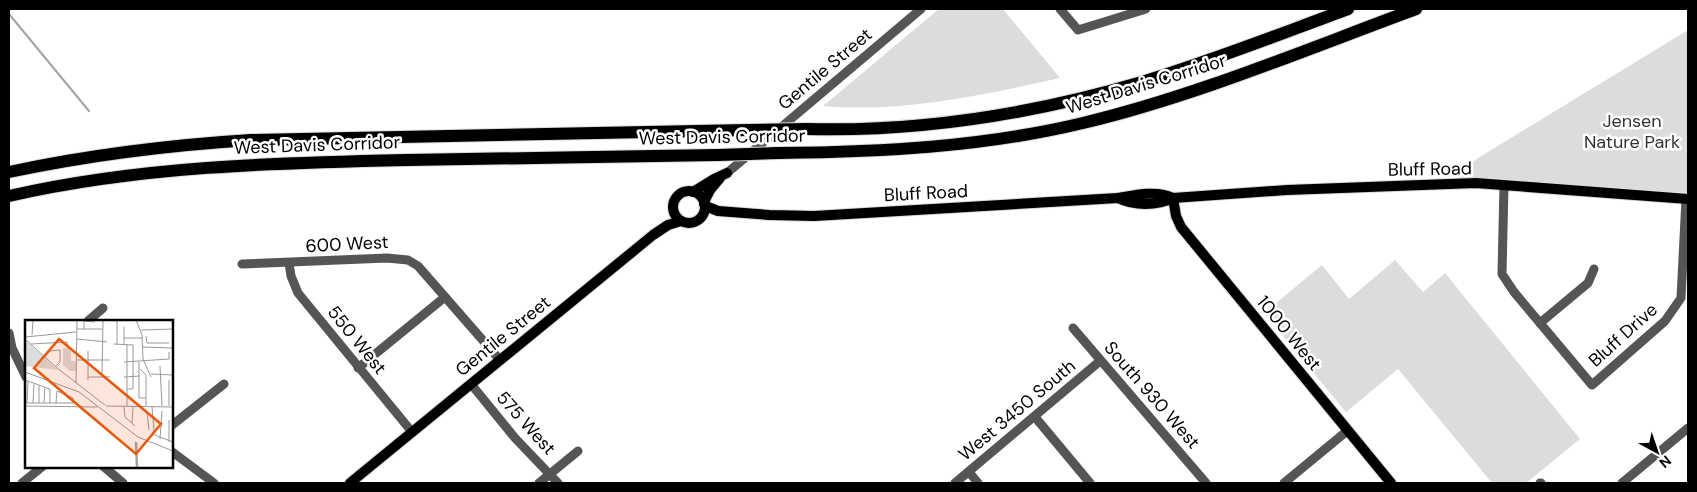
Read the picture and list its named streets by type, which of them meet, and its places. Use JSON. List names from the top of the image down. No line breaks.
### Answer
{"streets":{"highway":["West Davis Corridor"],"main road":["Gentile Street","Bluff Road","1000 West"],"street":["600 West","Bluff Drive","550 West","South 930 West","West 3450 South","575 West"]},"crossings":[["Gentile Street","Bluff Road"],["Gentile Street","600 West"],["Gentile Street","550 West"],["Gentile Street","575 West"],["Bluff Road","1000 West"],["Bluff Road","Bluff Drive"],["600 West","550 West"],["South 930 West","West 3450 South"]],"parks":["Jensen Nature Park"],"north":"bottom right"}
